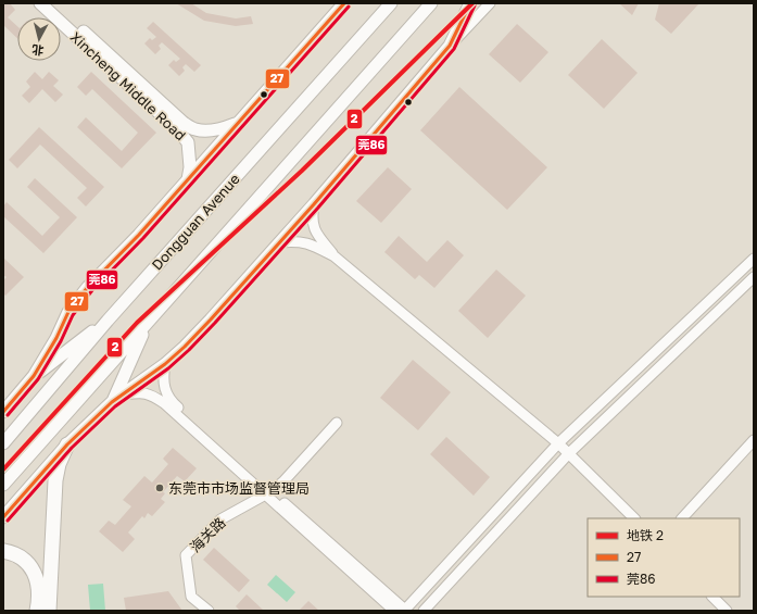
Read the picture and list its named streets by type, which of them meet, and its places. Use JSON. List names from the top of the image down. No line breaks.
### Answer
{"streets":{"main road":["Xincheng Middle Road","Dongguan Avenue"],"street":["海关路"]},"places":["东莞市市场监督管理局"],"lines":["metro line 2","transit line 27","transit line 莞86"],"legend":["地铁 2","27","莞86"],"north":"bottom"}
